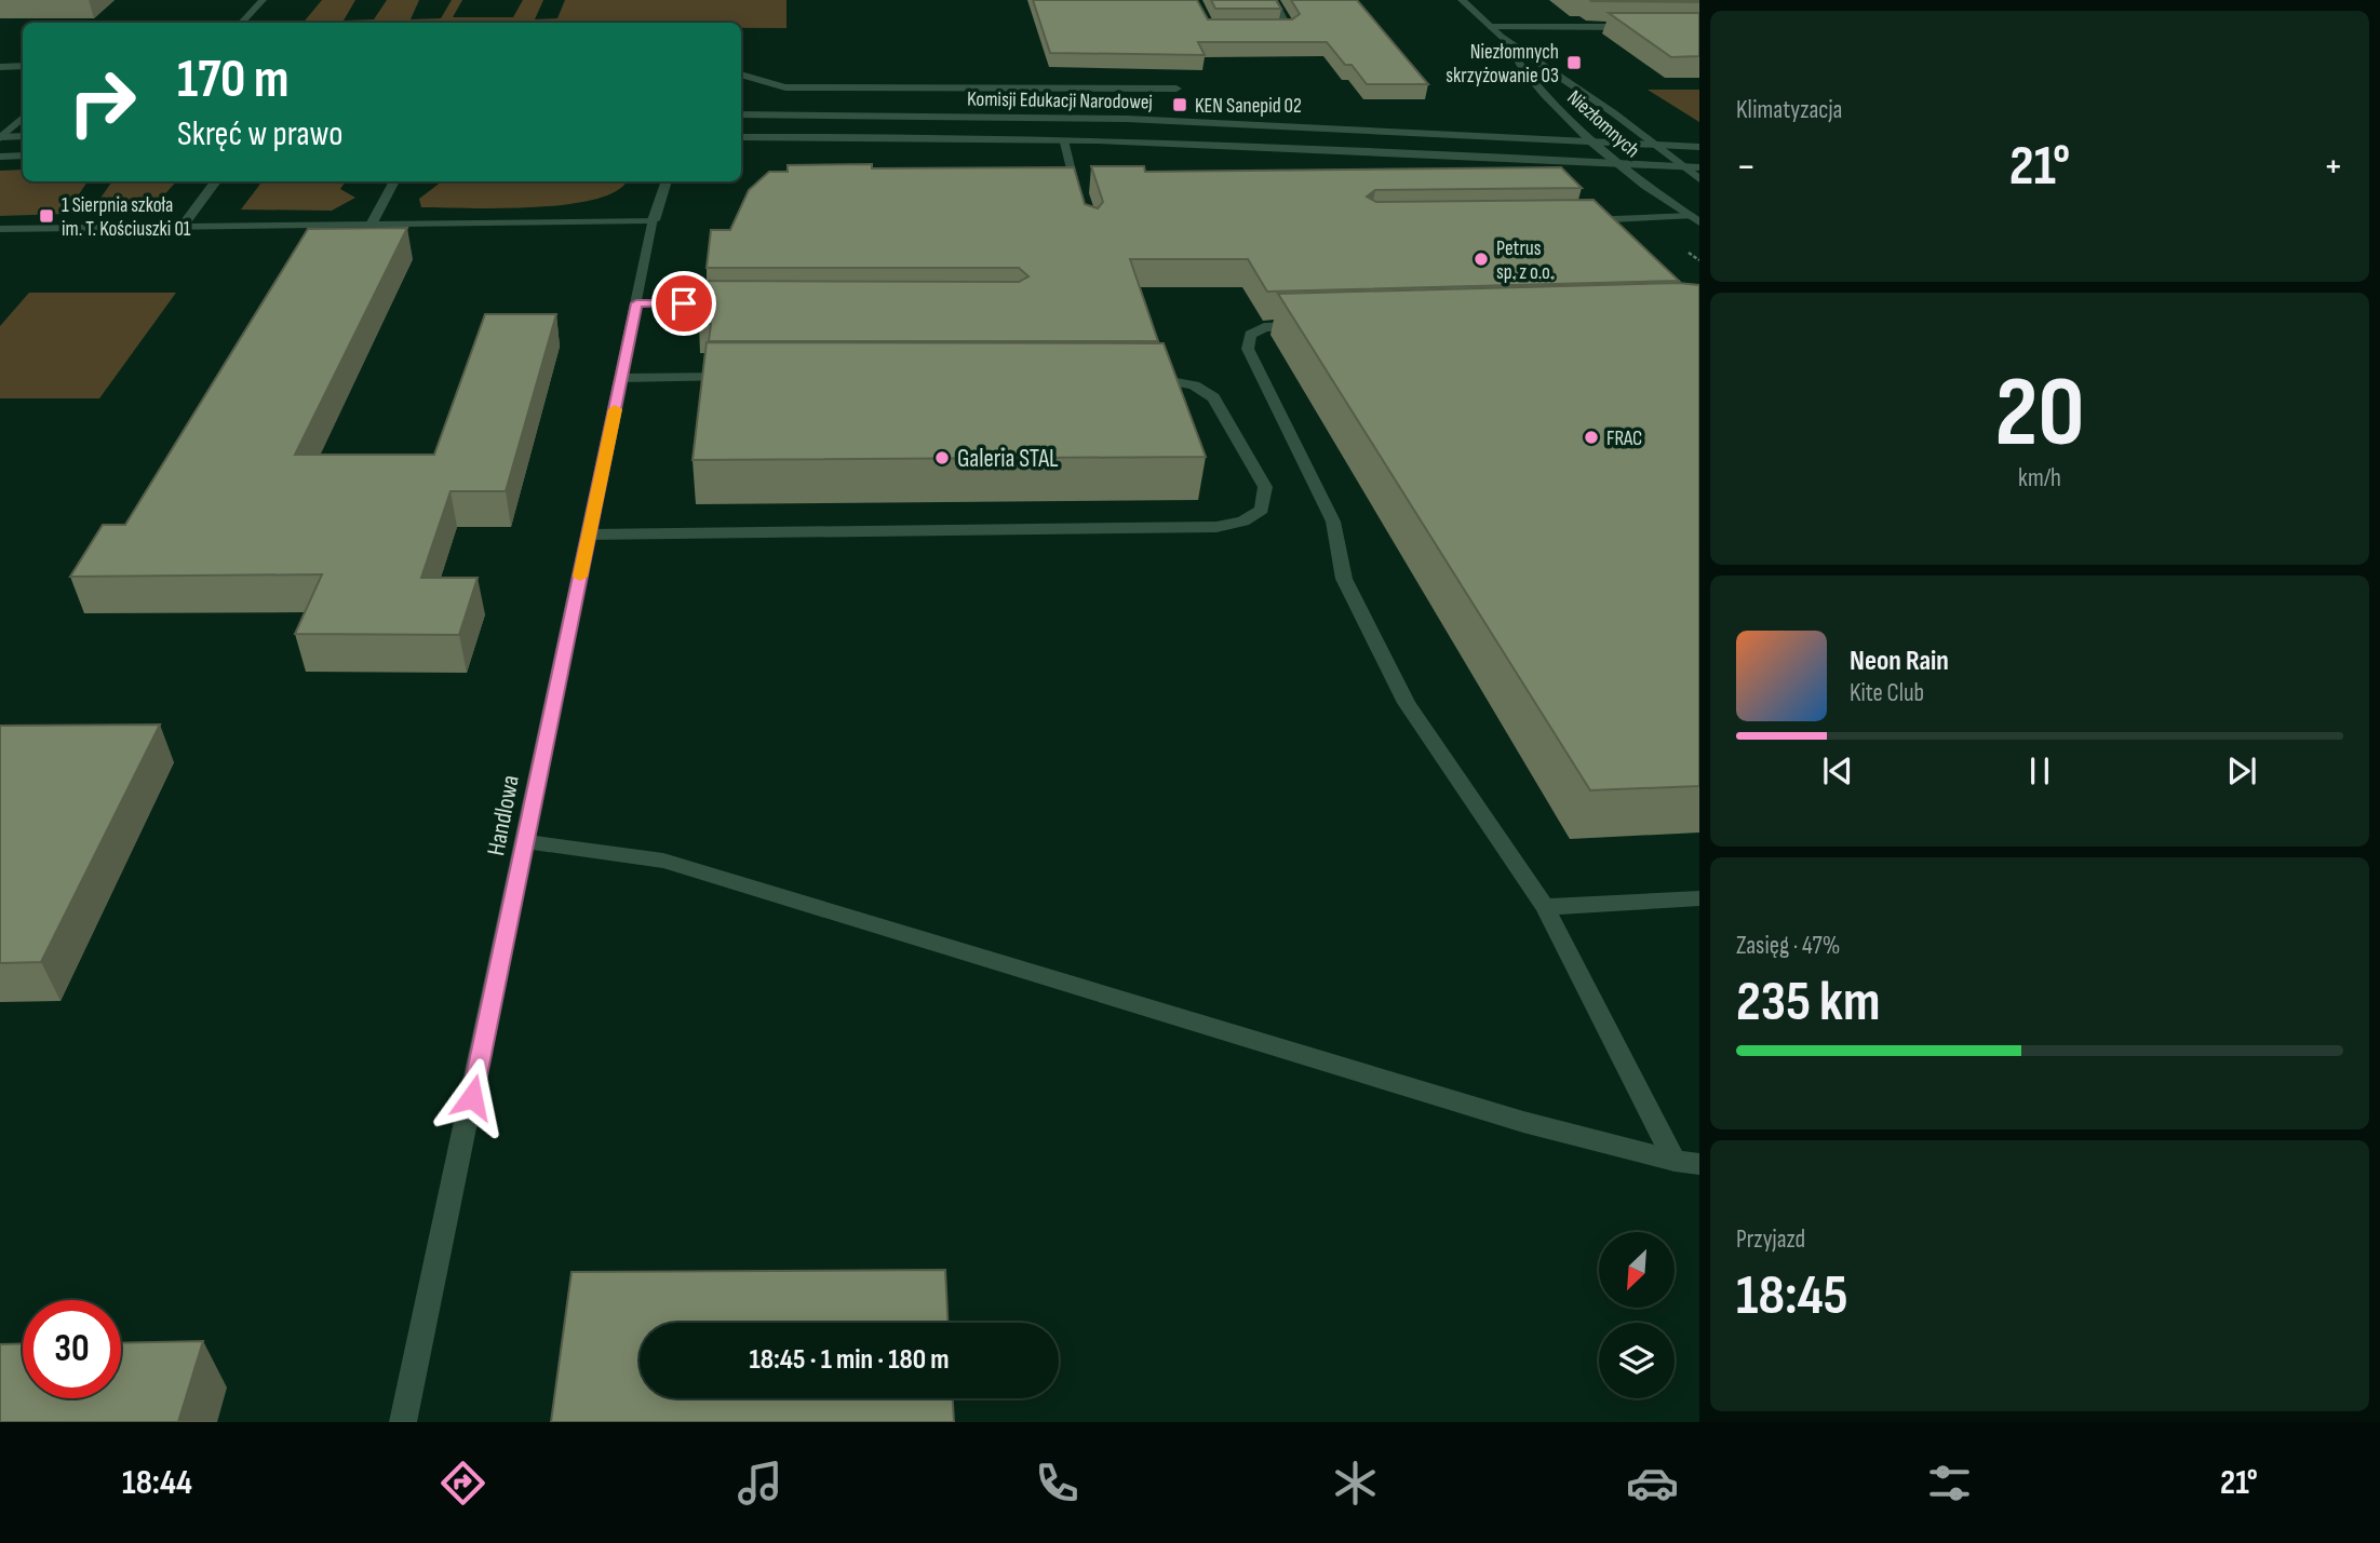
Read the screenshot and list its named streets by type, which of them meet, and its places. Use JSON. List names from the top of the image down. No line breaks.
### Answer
{"streets":{"street":["Komisji Edukacji Narodowej","Niezłomnych","Handlowa"]},"crossings":[["Komisji Edukacji Narodowej","Niezłomnych"]],"places":{"transit":["Niezłomnych skrzyżowanie 03","KEN Sanepid 02","1 Sierpnia szkoła im. T. Kościuszki 01"],"other":["Petrus sp. z o.o.","FRAC","Galeria STAL"]},"north":"bottom left","page":{"tile":["Klimatyzacja",["20","km/h"],["Zasięg · 47%","235 km"],["Przyjazd","18:45"]],"turn":["170 m","Skręć w prawo"],"heat":["−","21°","+"],"song":["Neon Rain","Kite Club"],"limit":"30","trip":"18:45 · 1 min · 180 m","tabs":["18:44","21°"]}}
